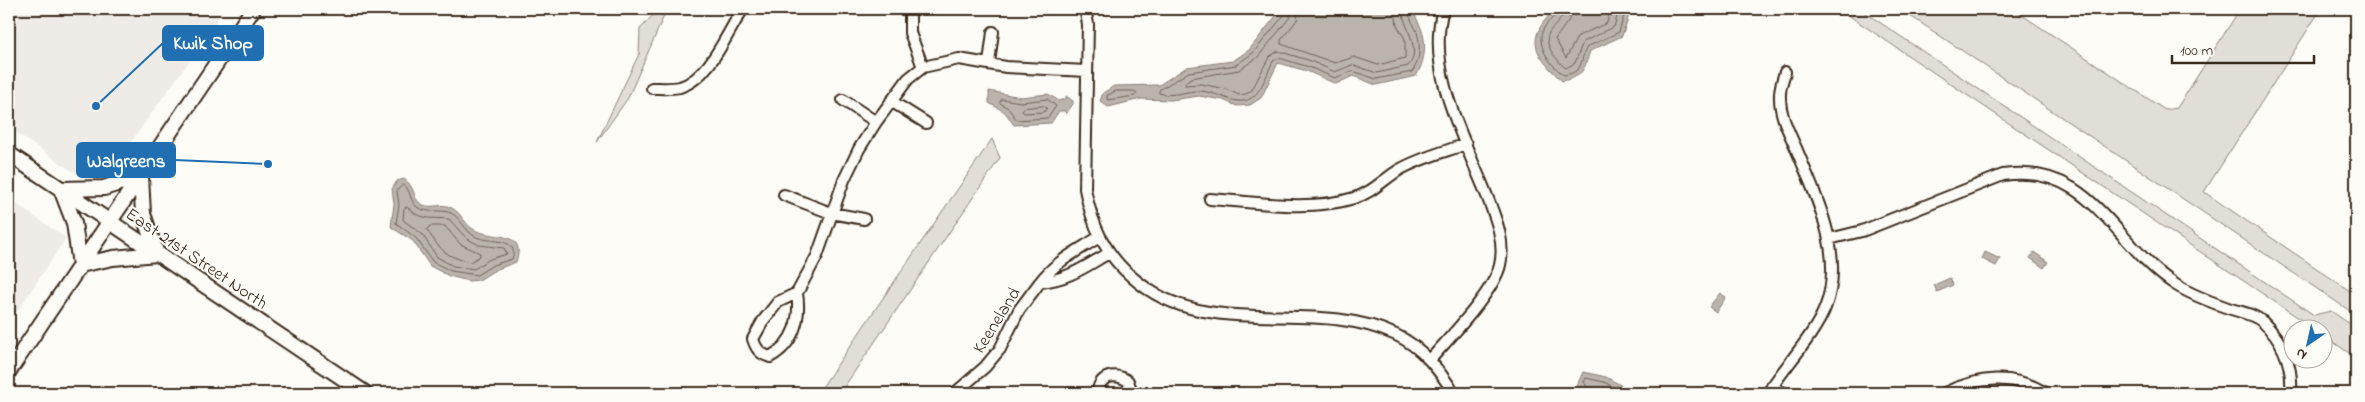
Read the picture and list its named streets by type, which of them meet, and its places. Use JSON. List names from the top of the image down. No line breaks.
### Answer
{"streets":{"main road":["East 21st Street North"],"street":["Keeneland"]},"places":["Kwik Shop","Walgreens"],"scale_bar":"100 m","north":"bottom left"}
